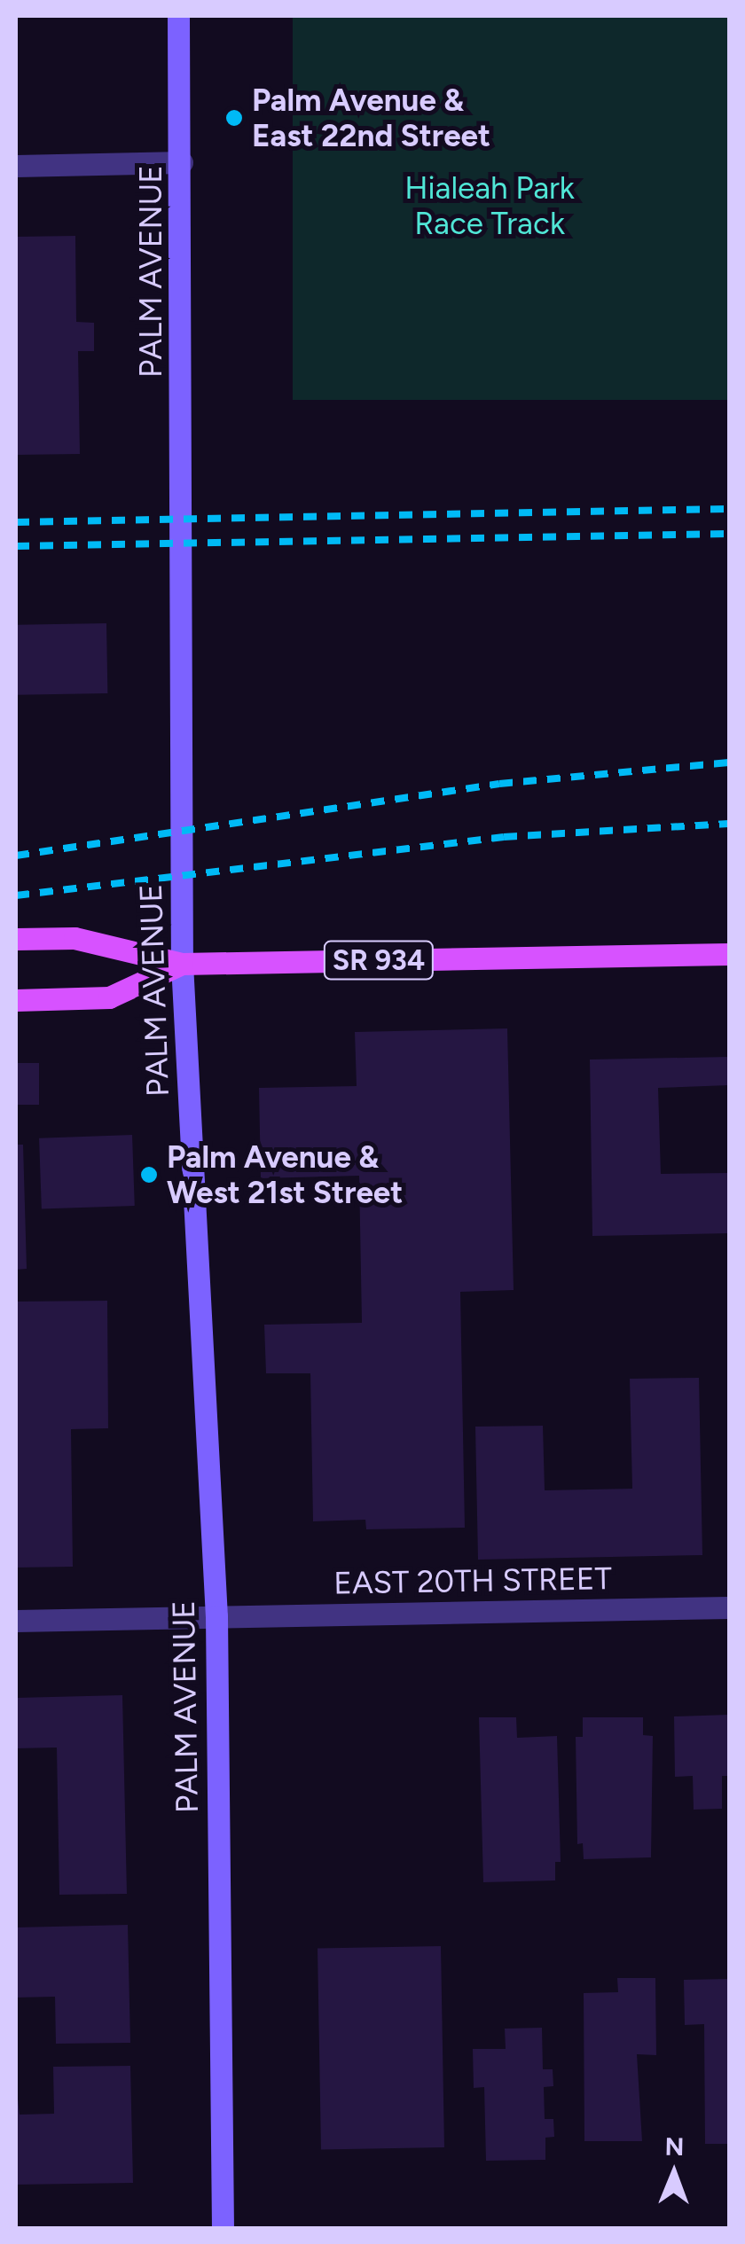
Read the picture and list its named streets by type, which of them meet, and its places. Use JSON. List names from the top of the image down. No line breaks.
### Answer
{"streets":{"main road":["PALM AVENUE","SR 934"],"street":["EAST 20TH STREET"]},"crossings":[["PALM AVENUE","SR 934"],["PALM AVENUE","EAST 20TH STREET"]],"parks":["Hialeah Park Race Track"],"places":["Palm Avenue & East 22nd Street","Palm Avenue & West 21st Street"],"north":"top"}
